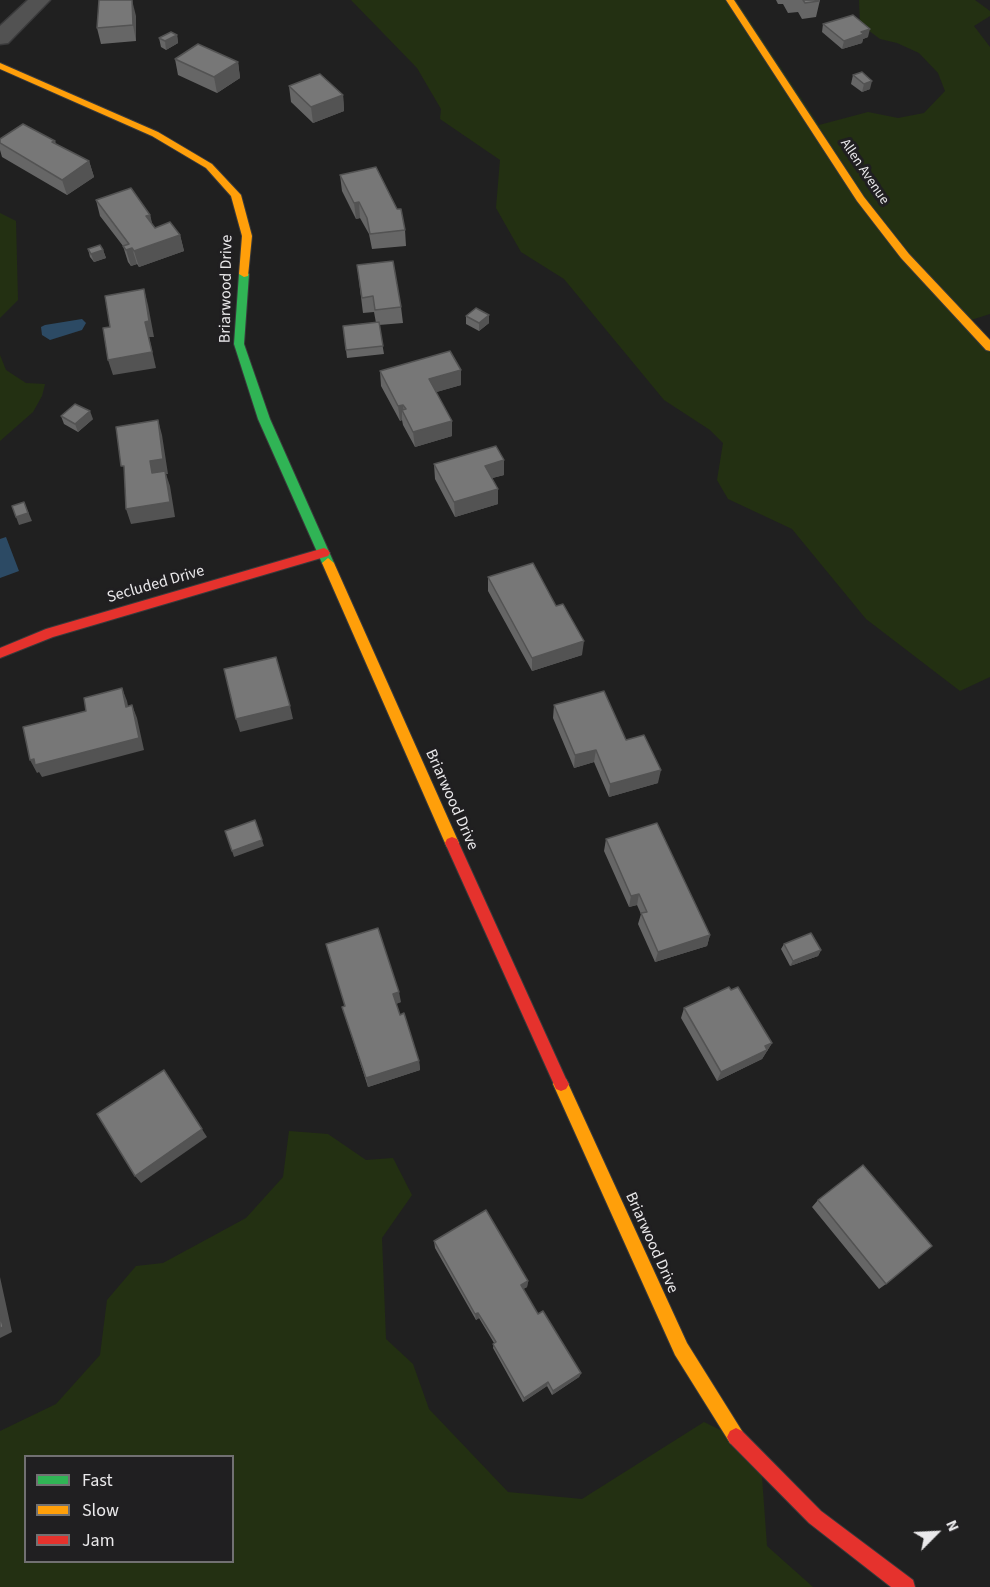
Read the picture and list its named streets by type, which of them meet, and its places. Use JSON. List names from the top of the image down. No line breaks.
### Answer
{"streets":{"street":["Allen Avenue","Briarwood Drive","Secluded Drive"]},"crossings":[["Briarwood Drive","Secluded Drive"]],"legend":["Fast","Slow","Jam"],"north":"top right"}
